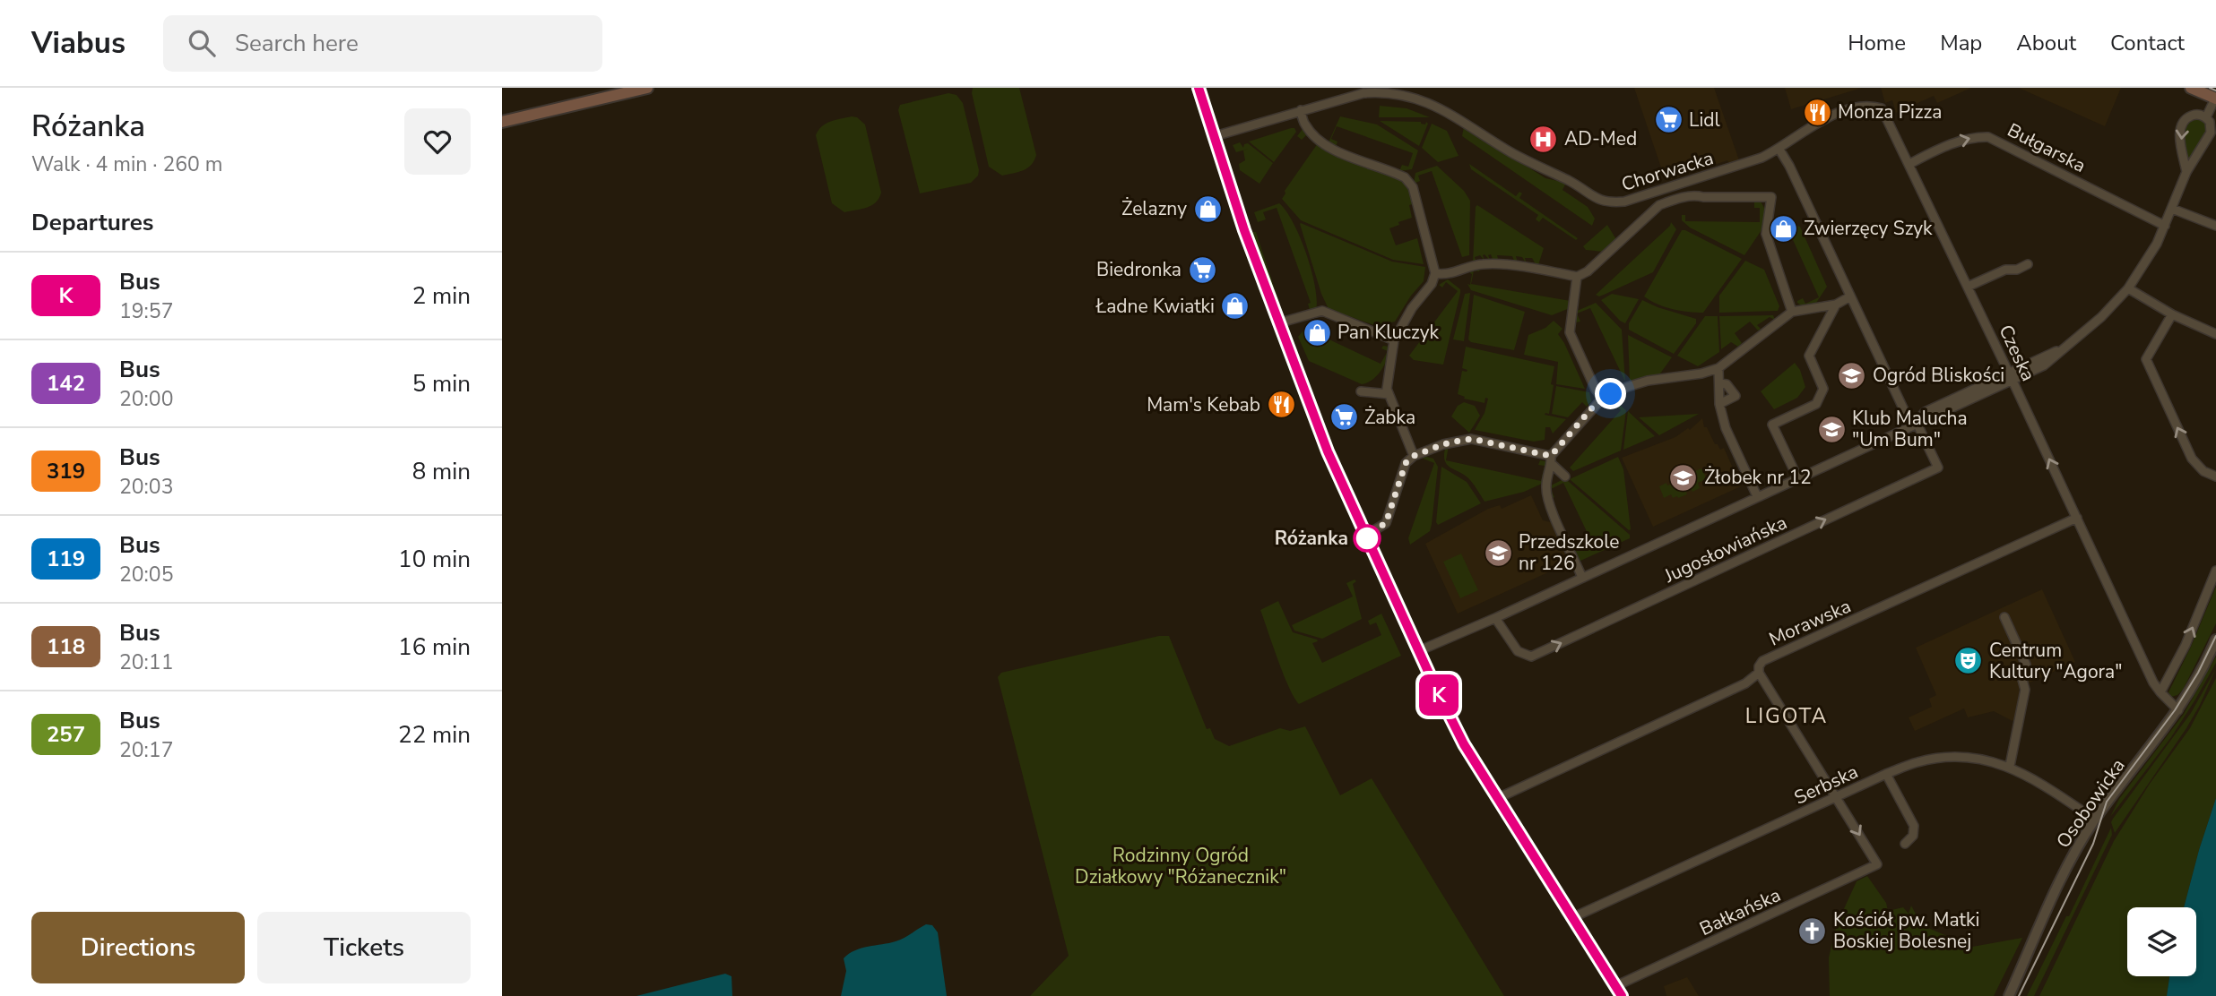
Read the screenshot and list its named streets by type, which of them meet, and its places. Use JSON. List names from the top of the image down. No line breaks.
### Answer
{"streets":{"street":["Bułgarska","Chorwacka","Czeska","Jugosłowiańska","Morawska","Serbska","Osobowicka","Bałkańska"]},"crossings":[["Bułgarska","Czeska"],["Bułgarska","Jugosłowiańska"],["Chorwacka","Czeska"],["Czeska","Jugosłowiańska"],["Czeska","Morawska"],["Czeska","Osobowicka"],["Serbska","Osobowicka"],["Serbska","Bałkańska"]],"one_way":["Bułgarska"],"districts":["LIGOTA"],"parks":["Rodzinny Ogród Działkowy \"Różanecznik\""],"places":{"restaurant":["Monza Pizza","Mam's Kebab"],"supermarket":["Lidl","Biedronka","Żabka"],"hospital":["AD-Med"],"shop":["Żelazny","Zwierzęcy Szyk","Ładne Kwiatki","Pan Kluczyk"],"school or university":["Ogród Bliskości","Klub Malucha \"Um Bum\"","Żłobek nr 12","Przedszkole nr 126"],"other":["Różanka"],"theatre":["Centrum Kultury \"Agora\""],"church":["Kościół pw. Matki Boskiej Bolesnej"]},"lines":["bus line K"],"page":{"header":"Viabus","search":"Search here","nav":["Home","Map","About","Contact"],"heading":[["Różanka","Walk · 4 min · 260 m"],"Departures"],"on_map":"K","list":[{"mark":"K","name":"Bus","note":"19:57","value":"2 min"},{"mark":"142","name":"Bus","note":"20:00","value":"5 min"},{"mark":"319","name":"Bus","note":"20:03","value":"8 min"},{"mark":"119","name":"Bus","note":"20:05","value":"10 min"},{"mark":"118","name":"Bus","note":"20:11","value":"16 min"},{"mark":"257","name":"Bus","note":"20:17","value":"22 min"}],"buttons":["Directions","Tickets"]}}
